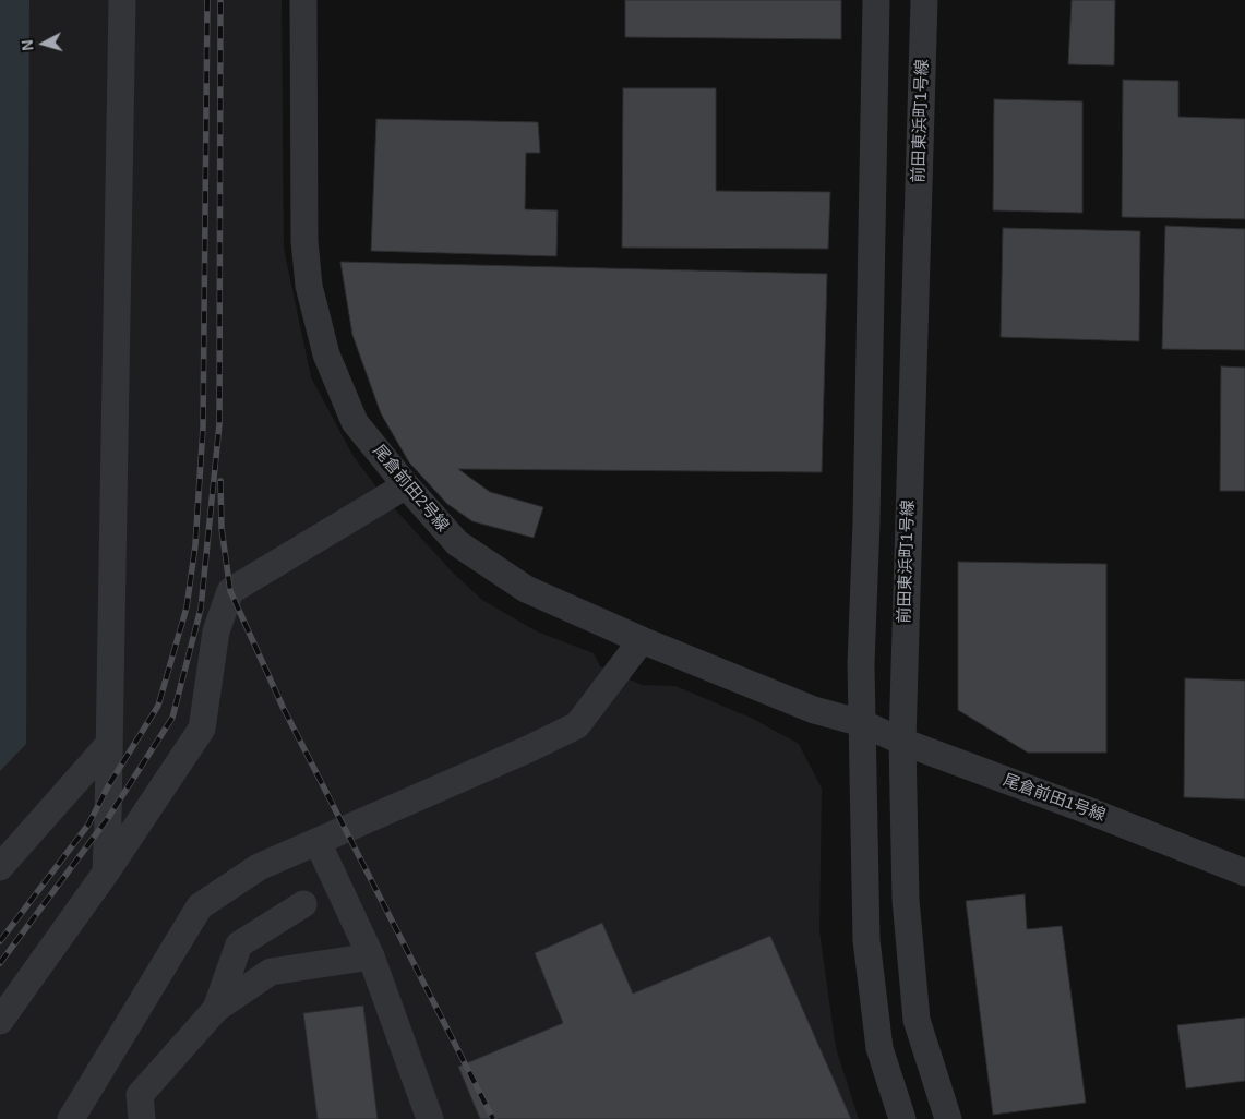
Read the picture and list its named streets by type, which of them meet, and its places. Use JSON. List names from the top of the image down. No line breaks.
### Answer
{"streets":{"street":["前田東浜町1号線","尾倉前田2号線","尾倉前田1号線"]},"crossings":[["前田東浜町1号線","尾倉前田1号線"],["尾倉前田2号線","尾倉前田1号線"]],"north":"left"}
